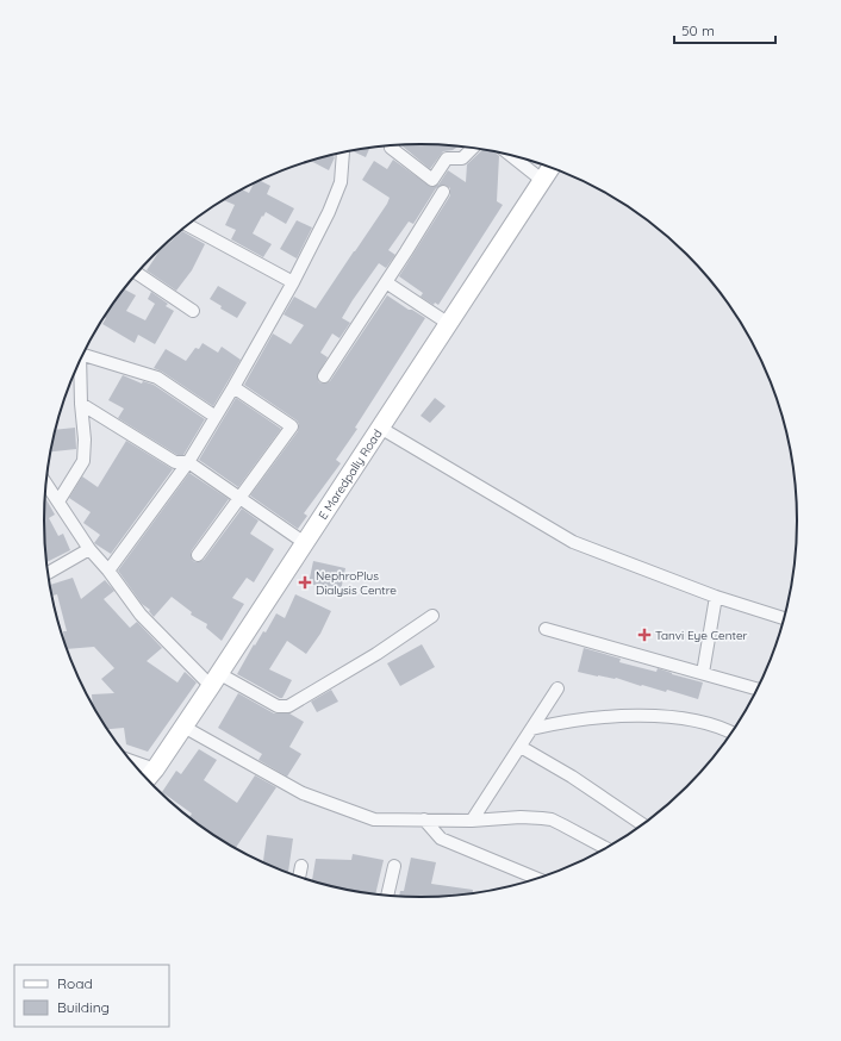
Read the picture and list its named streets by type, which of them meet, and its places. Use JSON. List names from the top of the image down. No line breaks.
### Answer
{"streets":{"main road":["E Maredpally Road"]},"places":{"health":["NephroPlus Dialysis Centre","Tanvi Eye Center"]},"legend":["Road","Building"],"scale_bar":"50 m"}
